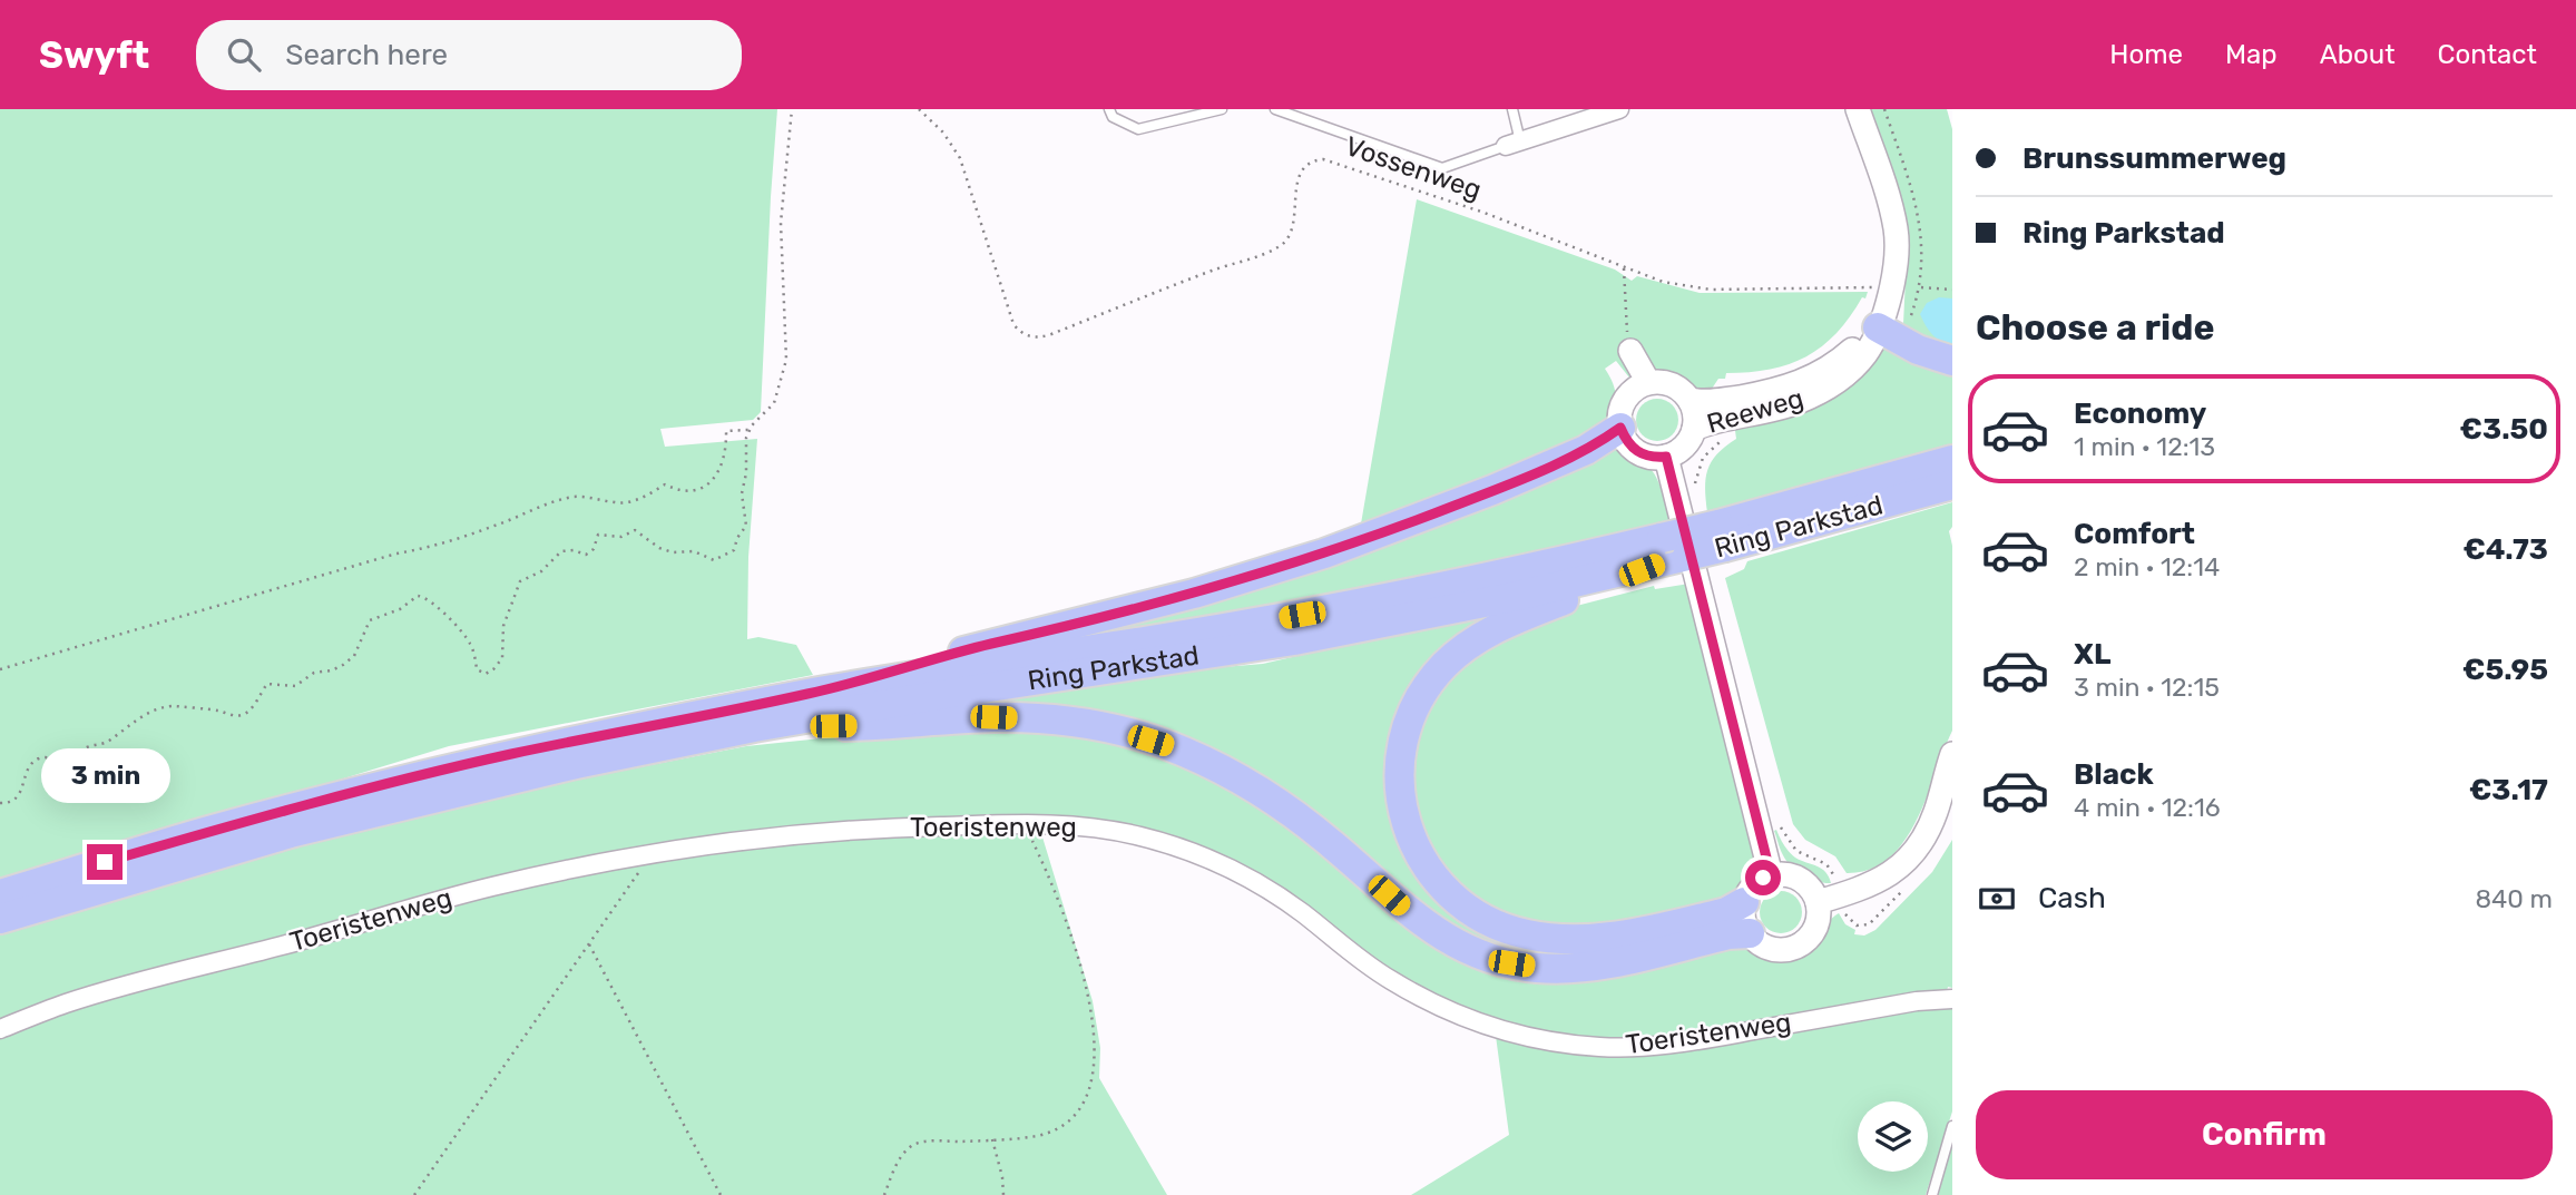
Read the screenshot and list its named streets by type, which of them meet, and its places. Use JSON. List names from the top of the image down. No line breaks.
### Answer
{"streets":{"highway":["Ring Parkstad"],"street":["Reeweg","Toeristenweg"],"path":["Vossenweg"]},"page":{"header":"Swyft","search":"Search here","nav":["Home","Map","About","Contact"],"banner":["Brunssummerweg","Ring Parkstad"],"heading":"Choose a ride","list":[{"name":"Economy","note":"1 min · 12:13","value":"€3.50"},{"name":"Comfort","note":"2 min · 12:14","value":"€4.73"},{"name":"XL","note":"3 min · 12:15","value":"€5.95"},{"name":"Black","note":"4 min · 12:16","value":"€3.17"}],"bubble":"3 min","pay":["Cash","840 m"],"buttons":"Confirm"}}
